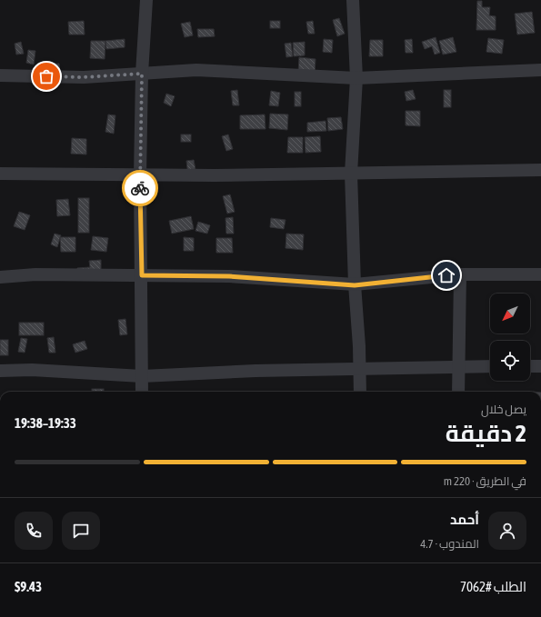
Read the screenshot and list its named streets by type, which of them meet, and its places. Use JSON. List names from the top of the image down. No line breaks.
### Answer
{"north":"bottom left","page":{"heading":["2 دقيقة","يصل خلال","19:33–19:38"],"panel":["أحمد","المندوب · 4.7","الطلب #7062","$9.43"],"bar":"في الطريق · 220 m"}}
